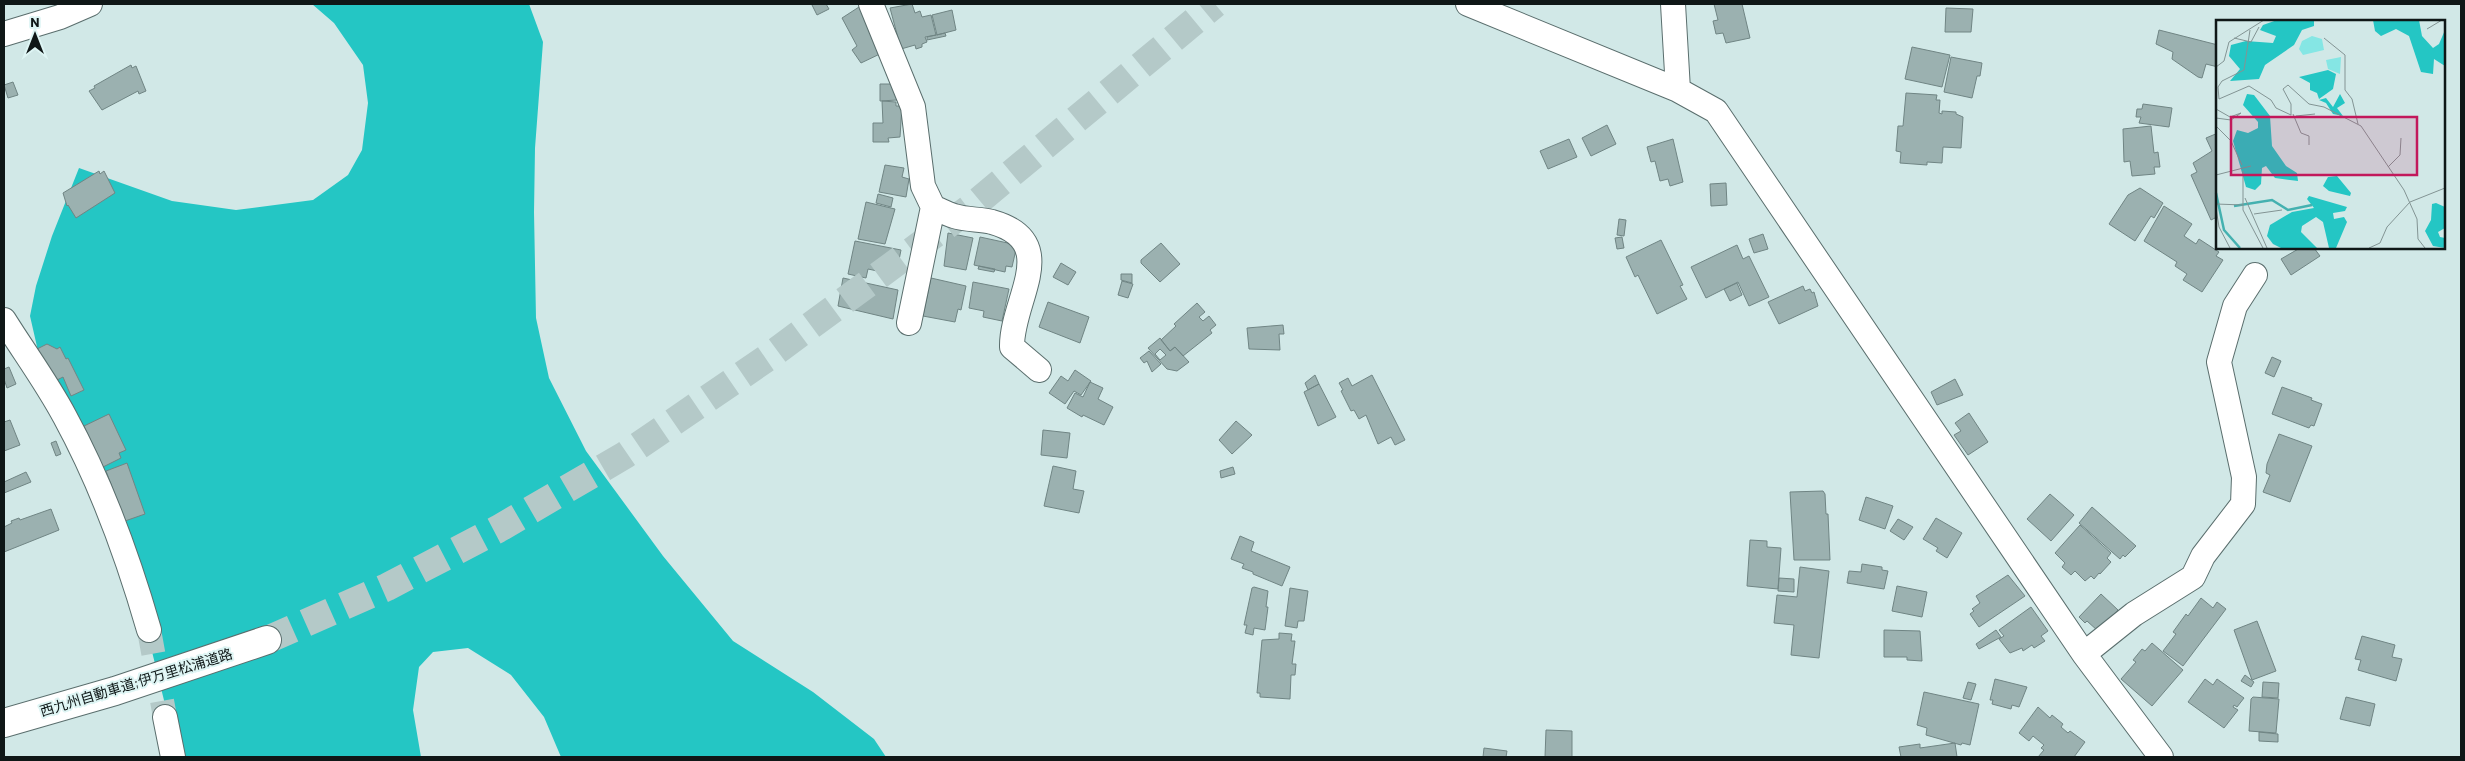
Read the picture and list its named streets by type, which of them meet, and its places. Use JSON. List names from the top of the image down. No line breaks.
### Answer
{"streets":{"highway":["西九州自動車道;伊万里松浦道路"]},"north":"top"}
